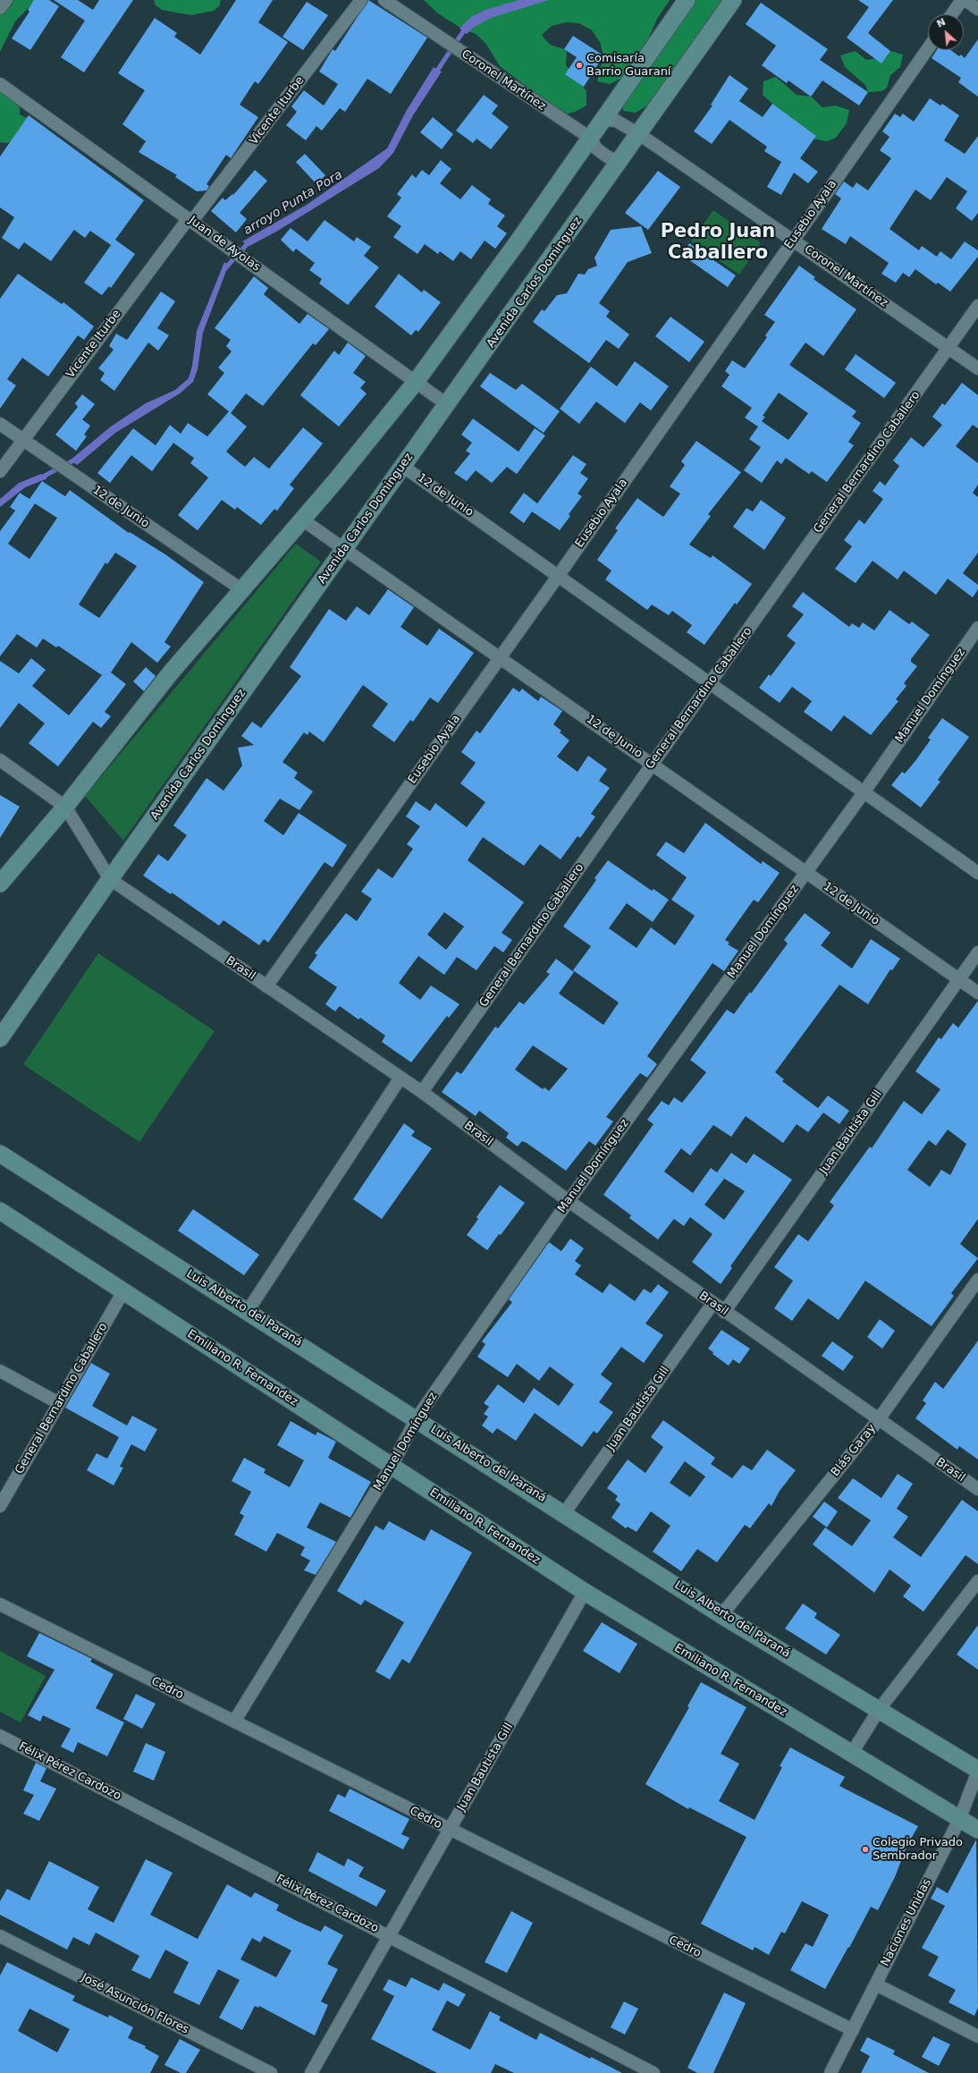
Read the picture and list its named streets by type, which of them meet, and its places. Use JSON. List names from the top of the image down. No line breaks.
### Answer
{"streets":{"main road":["Avenida Carlos Dominguez","Luis Alberto del Paraná","Emiliano R. Fernandez"],"street":["Coronel Martínez","Vicente Iturbe","Eusebio Ayala","Juan de Ayolas","General Bernardino Caballero","12 de Junio","Manuel Domínguez","Brasil","Juan Bautista Gill","Blás Garay","Cedro","Félix Pérez Cardozo","Naciones Unidas","José Asunción Flores"]},"crossings":[["Coronel Martínez","Eusebio Ayala"],["Coronel Martínez","Avenida Carlos Dominguez"],["Coronel Martínez","General Bernardino Caballero"],["Vicente Iturbe","Juan de Ayolas"],["Vicente Iturbe","12 de Junio"],["Eusebio Ayala","12 de Junio"],["Eusebio Ayala","Brasil"],["Juan de Ayolas","Avenida Carlos Dominguez"],["Avenida Carlos Dominguez","12 de Junio"],["Avenida Carlos Dominguez","Brasil"],["General Bernardino Caballero","12 de Junio"],["General Bernardino Caballero","Brasil"],["General Bernardino Caballero","Emiliano R. Fernandez"],["12 de Junio","Manuel Domínguez"],["12 de Junio","Juan Bautista Gill"],["Manuel Domínguez","Brasil"],["Manuel Domínguez","Luis Alberto del Paraná"],["Manuel Domínguez","Emiliano R. Fernandez"],["Manuel Domínguez","Cedro"],["Brasil","Juan Bautista Gill"],["Brasil","Blás Garay"],["Juan Bautista Gill","Luis Alberto del Paraná"],["Juan Bautista Gill","Emiliano R. Fernandez"],["Juan Bautista Gill","Cedro"],["Juan Bautista Gill","Félix Pérez Cardozo"],["Luis Alberto del Paraná","Blás Garay"],["Luis Alberto del Paraná","Naciones Unidas"],["Emiliano R. Fernandez","Naciones Unidas"],["Cedro","Naciones Unidas"]],"districts":["Pedro Juan Caballero"],"water":["arroyo Punta Pora"],"places":["Comisaría Barrio Guaraní","Colegio Privado Sembrador"],"north":"top left"}
